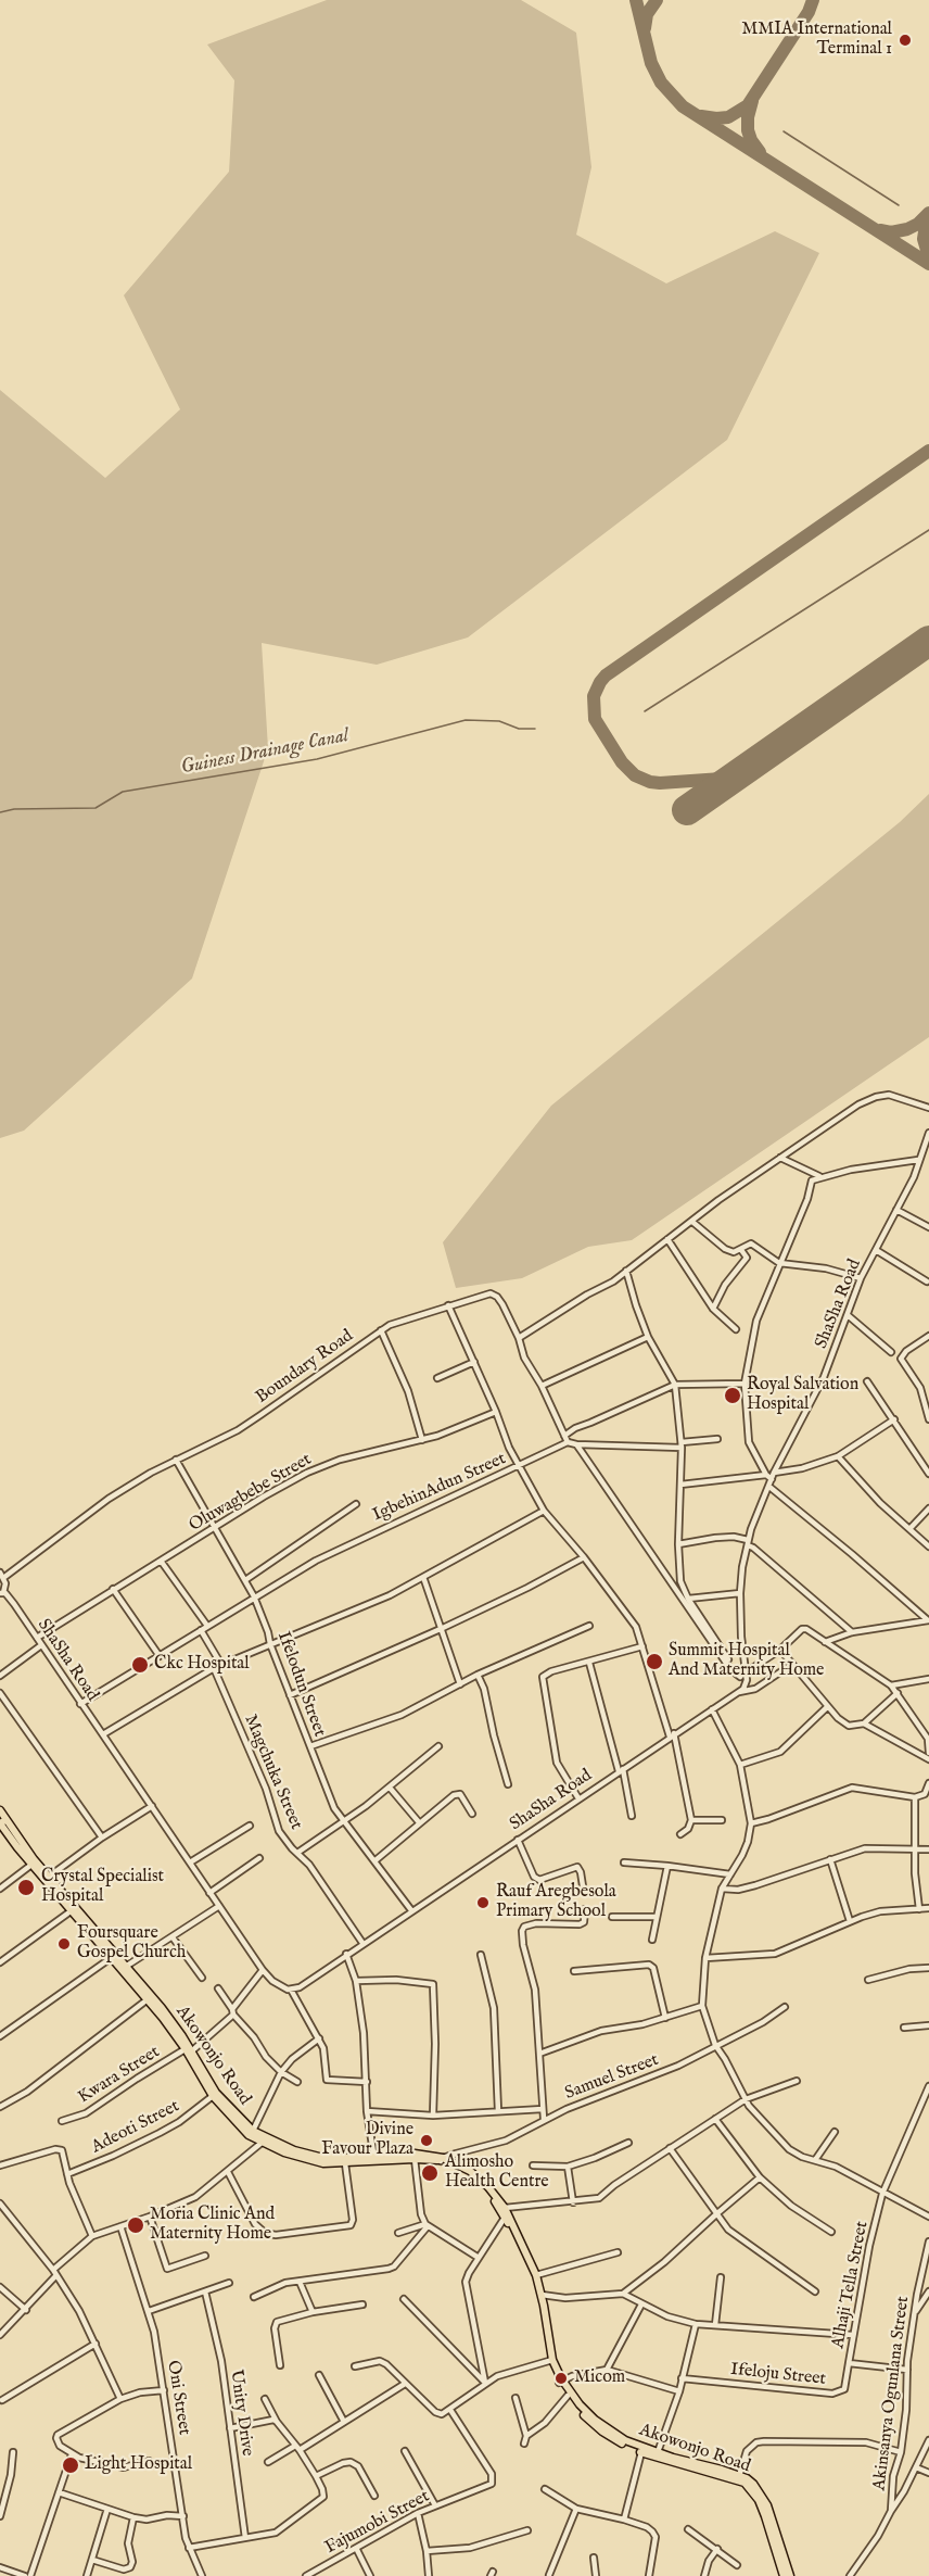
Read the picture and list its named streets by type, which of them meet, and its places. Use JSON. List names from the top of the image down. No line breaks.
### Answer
{"streets":{"main road":["Akowonjo Road"],"street":["ShaSha Road","Boundary Road","IgbehinAdun Street","Oluwagbebe Street","Ifelodun Street","Magchuka Street","Kwara Street","Samuel Street","Adeoti Street","Alhaji Tella Street","Ifeloju Street","Akinsanya Ogunlana Street","Oni Street","Unity Drive","Fajumobi Street"]},"crossings":[["ShaSha Road","IgbehinAdun Street"],["ShaSha Road","Oluwagbebe Street"],["ShaSha Road","Ifelodun Street"],["ShaSha Road","Magchuka Street"],["ShaSha Road","Kwara Street"],["Boundary Road","IgbehinAdun Street"],["Boundary Road","Ifelodun Street"],["IgbehinAdun Street","Ifelodun Street"],["Oluwagbebe Street","Ifelodun Street"],["Akowonjo Road","Kwara Street"],["Akowonjo Road","Samuel Street"],["Akowonjo Road","Adeoti Street"],["Alhaji Tella Street","Ifeloju Street"],["Alhaji Tella Street","Akinsanya Ogunlana Street"]],"water":["Guiness Drainage Canal"],"places":["MMIA International Terminal 1","Royal Salvation Hospital","Summit Hospital And Maternity Home","Ckc Hospital","Crystal Specialist Hospital","Rauf Aregbesola Primary School","Foursquare Gospel Church","Divine Favour Plaza","Alimosho Health Centre","Moria Clinic And Maternity Home","Micom","Light Hospital"]}
